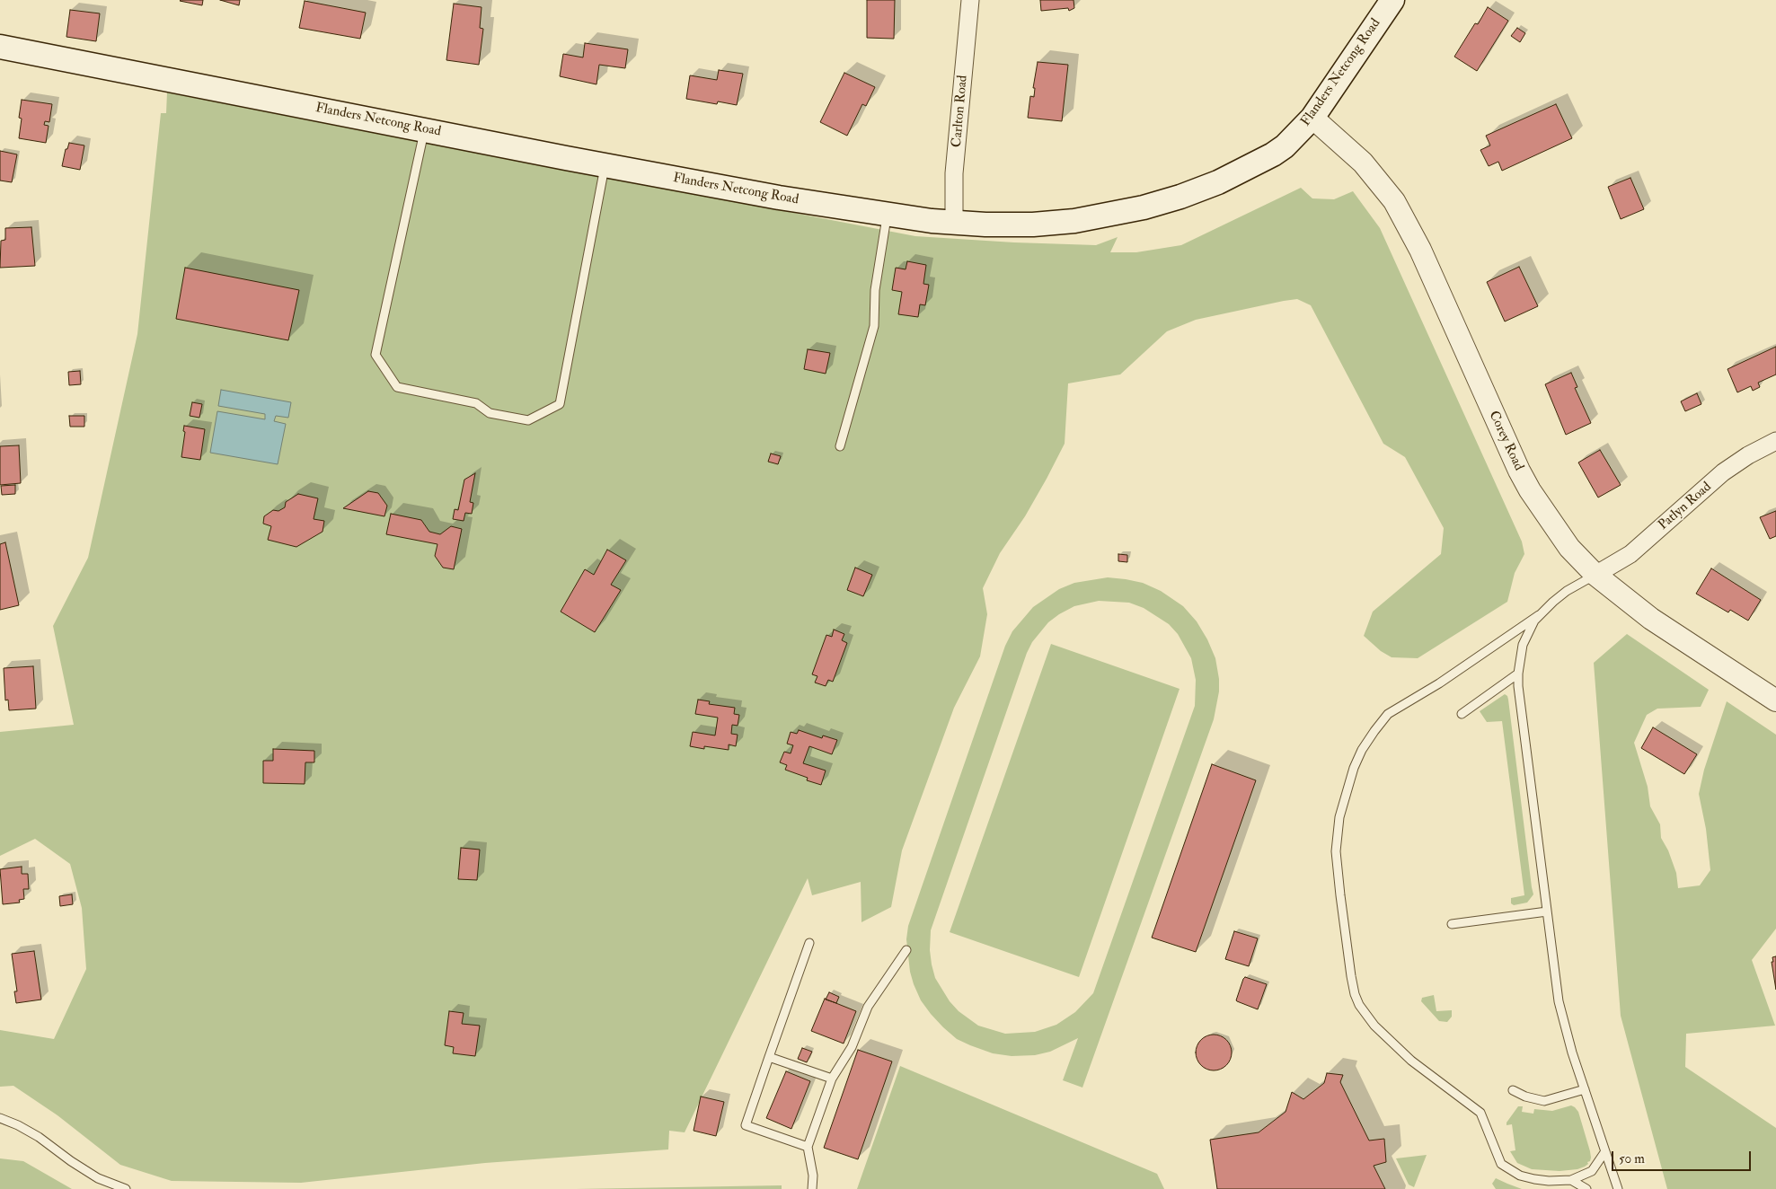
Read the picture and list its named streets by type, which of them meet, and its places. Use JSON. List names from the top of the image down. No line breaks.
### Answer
{"streets":{"main road":["Flanders Netcong Road"],"street":["Carlton Road","Corey Road","Patlyn Road"]},"crossings":[["Flanders Netcong Road","Carlton Road"],["Flanders Netcong Road","Corey Road"],["Corey Road","Patlyn Road"]],"scale_bar":"50 m"}
